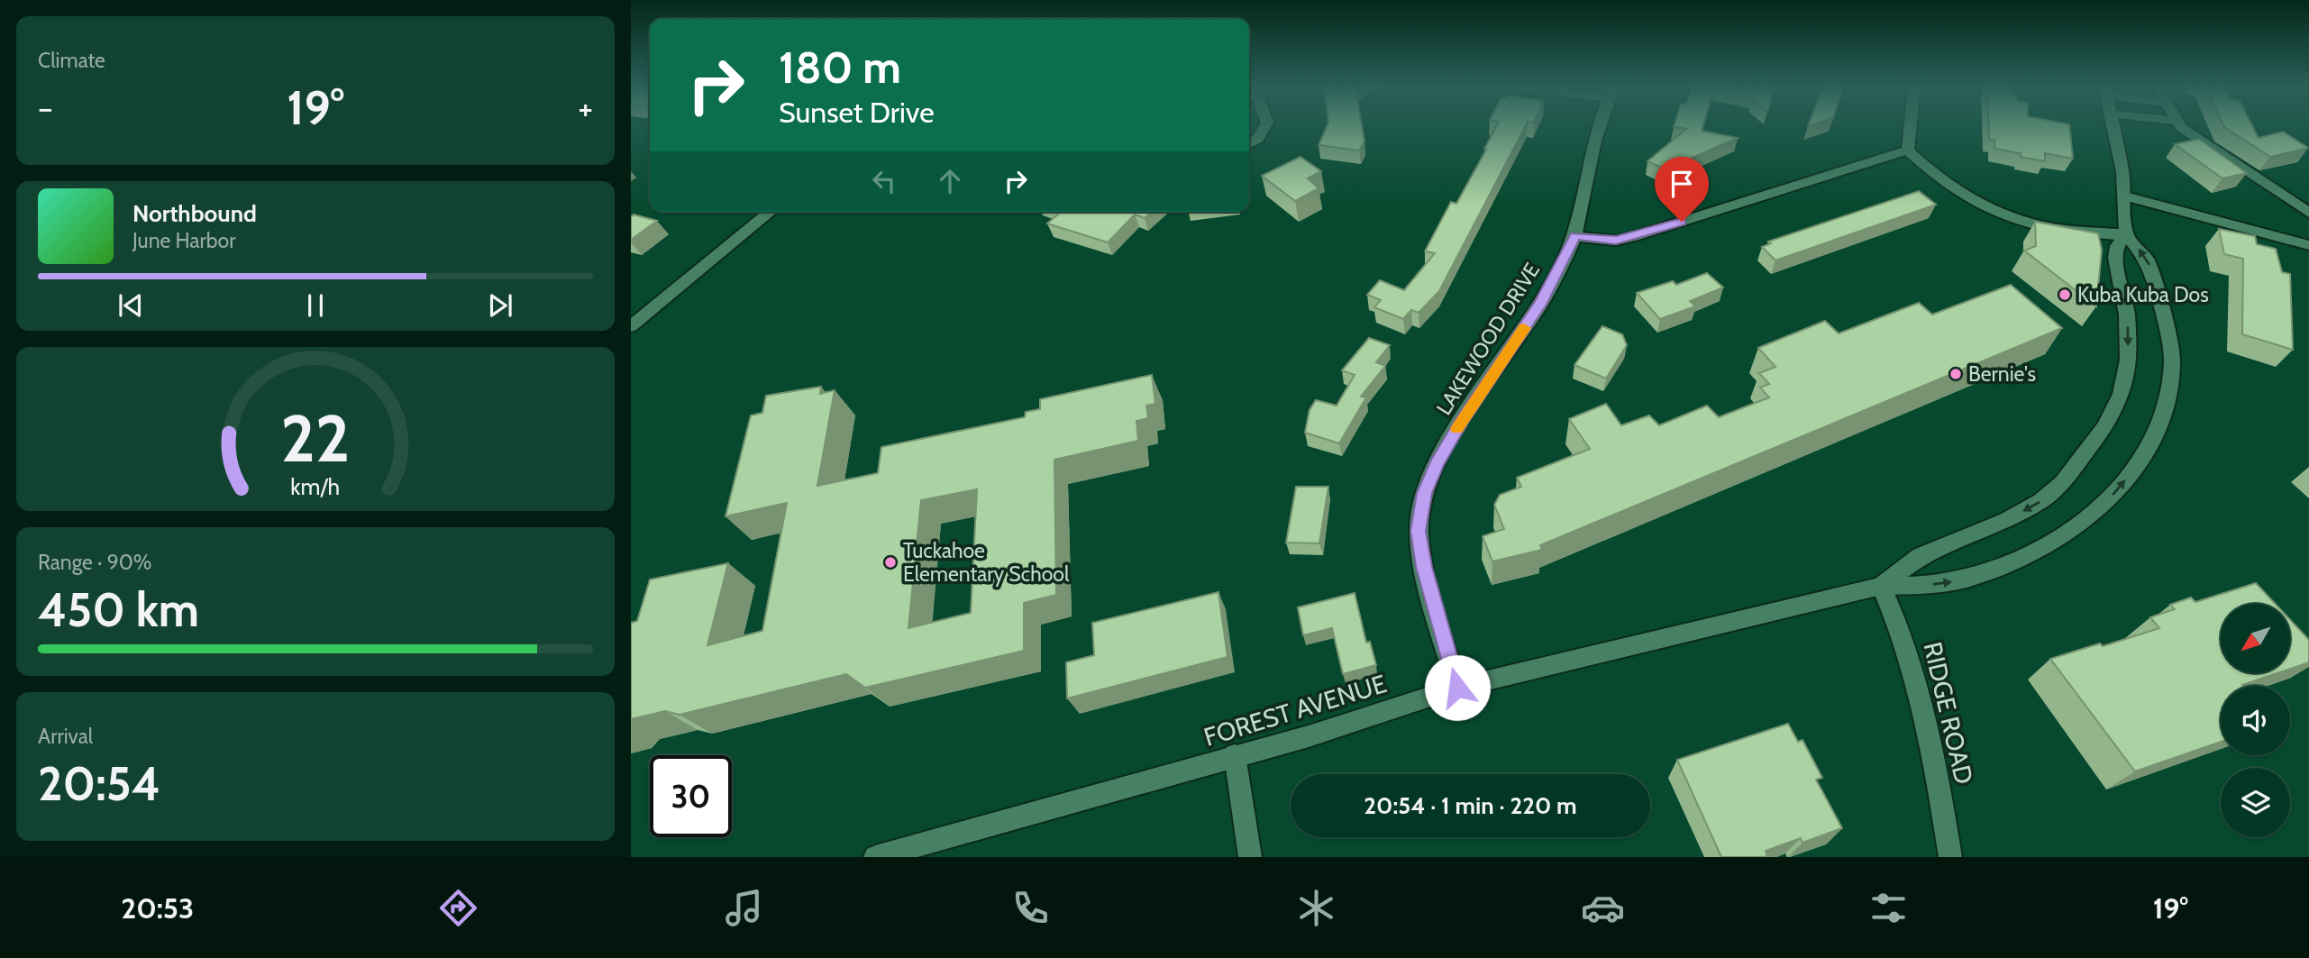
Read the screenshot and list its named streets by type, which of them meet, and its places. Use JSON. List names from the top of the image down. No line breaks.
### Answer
{"streets":{"street":["LAKEWOOD DRIVE","FOREST AVENUE","RIDGE ROAD"]},"crossings":[["LAKEWOOD DRIVE","FOREST AVENUE"],["FOREST AVENUE","RIDGE ROAD"]],"places":["Kuba Kuba Dos","Bernie's","Tuckahoe Elementary School"],"north":"bottom left","page":{"tile":["Climate",["Range · 90%","450 km"],["Arrival","20:54"]],"turn":["180 m","Sunset Drive"],"heat":["−","19°","+"],"song":["Northbound","June Harbor"],"limit":"30","trip":"20:54 · 1 min · 220 m","tabs":["20:53","19°"],"gauge":["22","km/h"]}}
